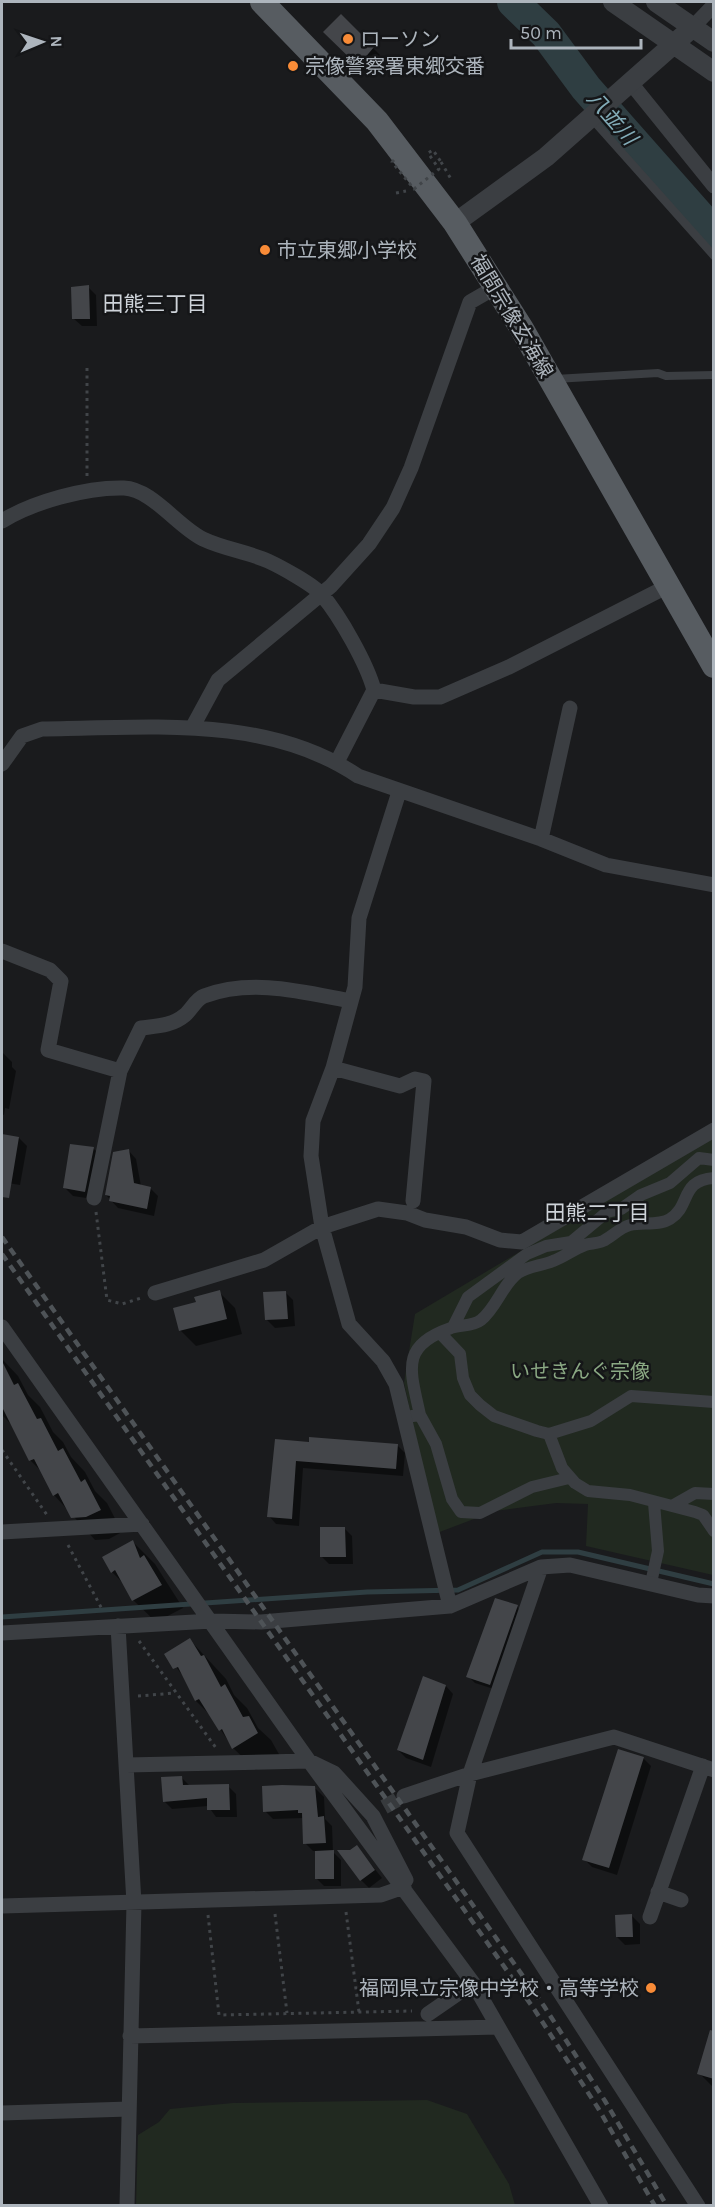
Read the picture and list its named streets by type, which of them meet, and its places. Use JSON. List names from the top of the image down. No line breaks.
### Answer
{"streets":{"main road":["福間宗像玄海線"]},"districts":["田熊三丁目","田熊二丁目"],"water":["八並川"],"parks":["いせきんぐ宗像"],"places":["ローソン","宗像警察署東郷交番","市立東郷小学校","福岡県立宗像中学校・高等学校"],"scale_bar":"50 m","north":"right"}
